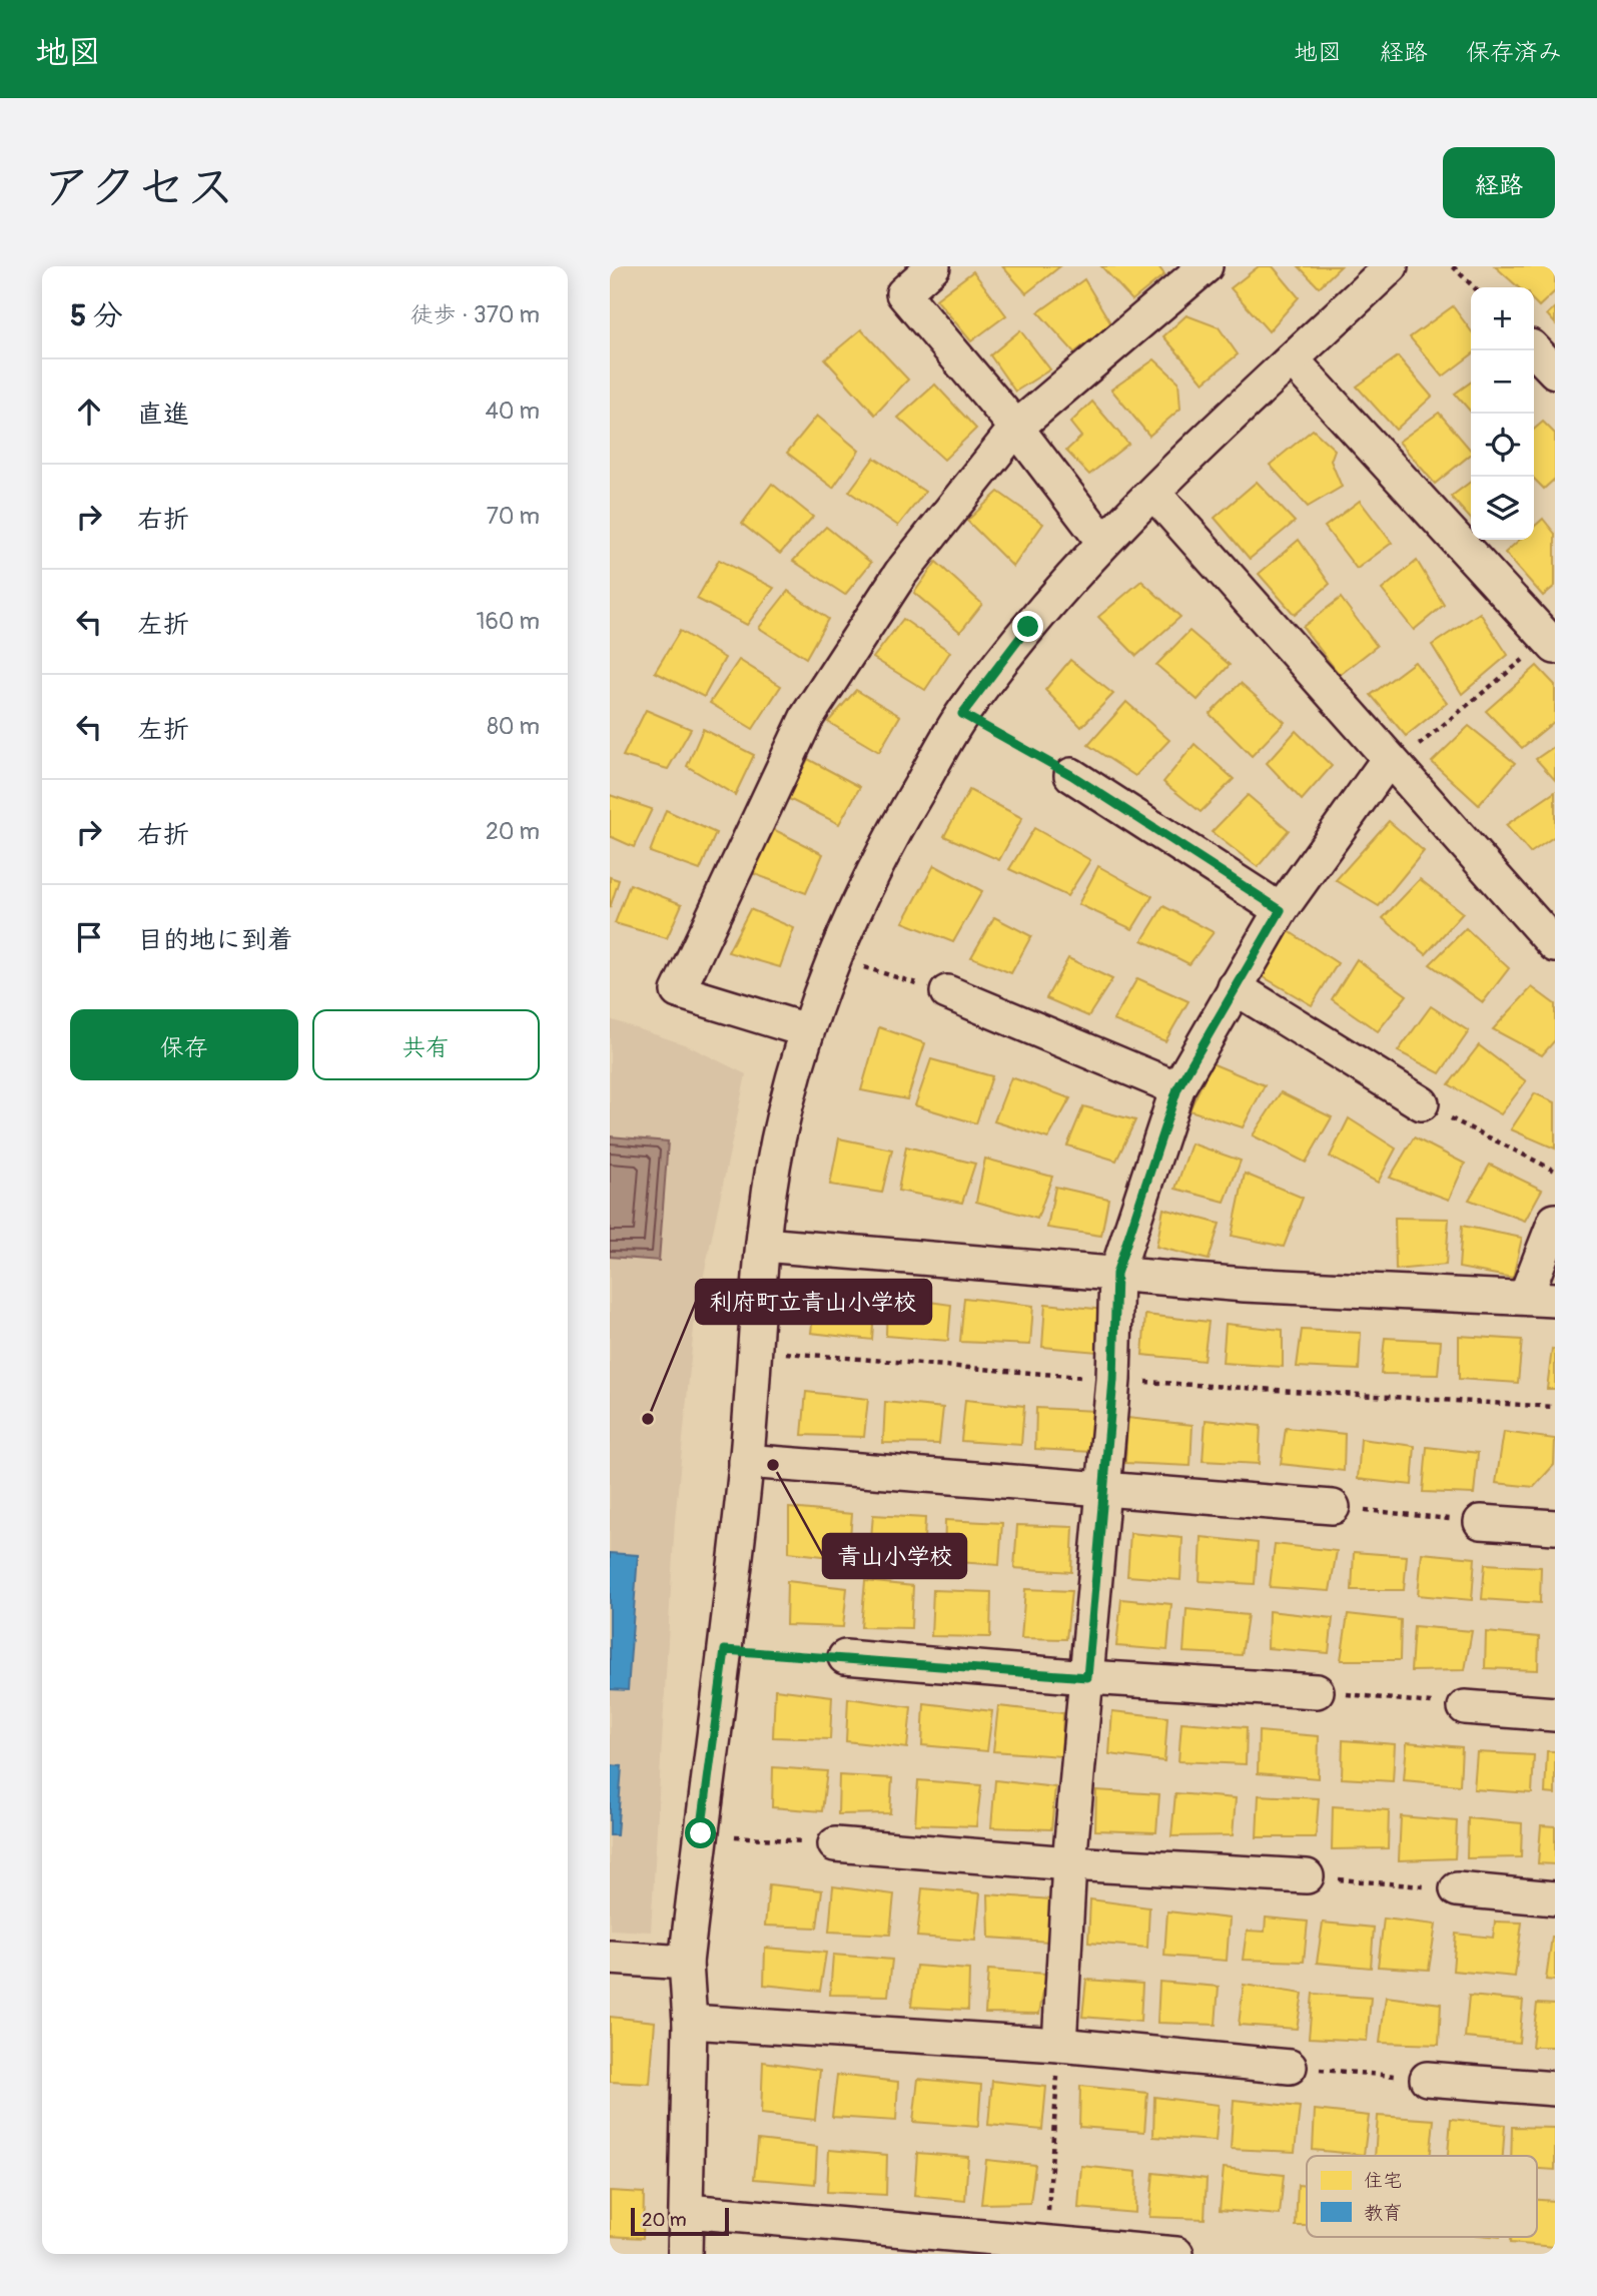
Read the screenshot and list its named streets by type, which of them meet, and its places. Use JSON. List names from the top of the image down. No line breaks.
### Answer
{"places":["利府町立青山小学校","青山小学校"],"legend":["住宅","教育"],"scale_bar":"20 m","page":{"header":"地図","nav":["地図","経路","保存済み"],"title":"アクセス","buttons":["経路",["保存","共有"]],"heading":["5 分","徒歩 · 370 m"],"map_buttons":["+","−"],"list":[["直進","40 m"],["右折","70 m"],["左折","160 m"],["左折","80 m"],["右折","20 m"],"目的地に到着"],"scale":"20 m"}}
